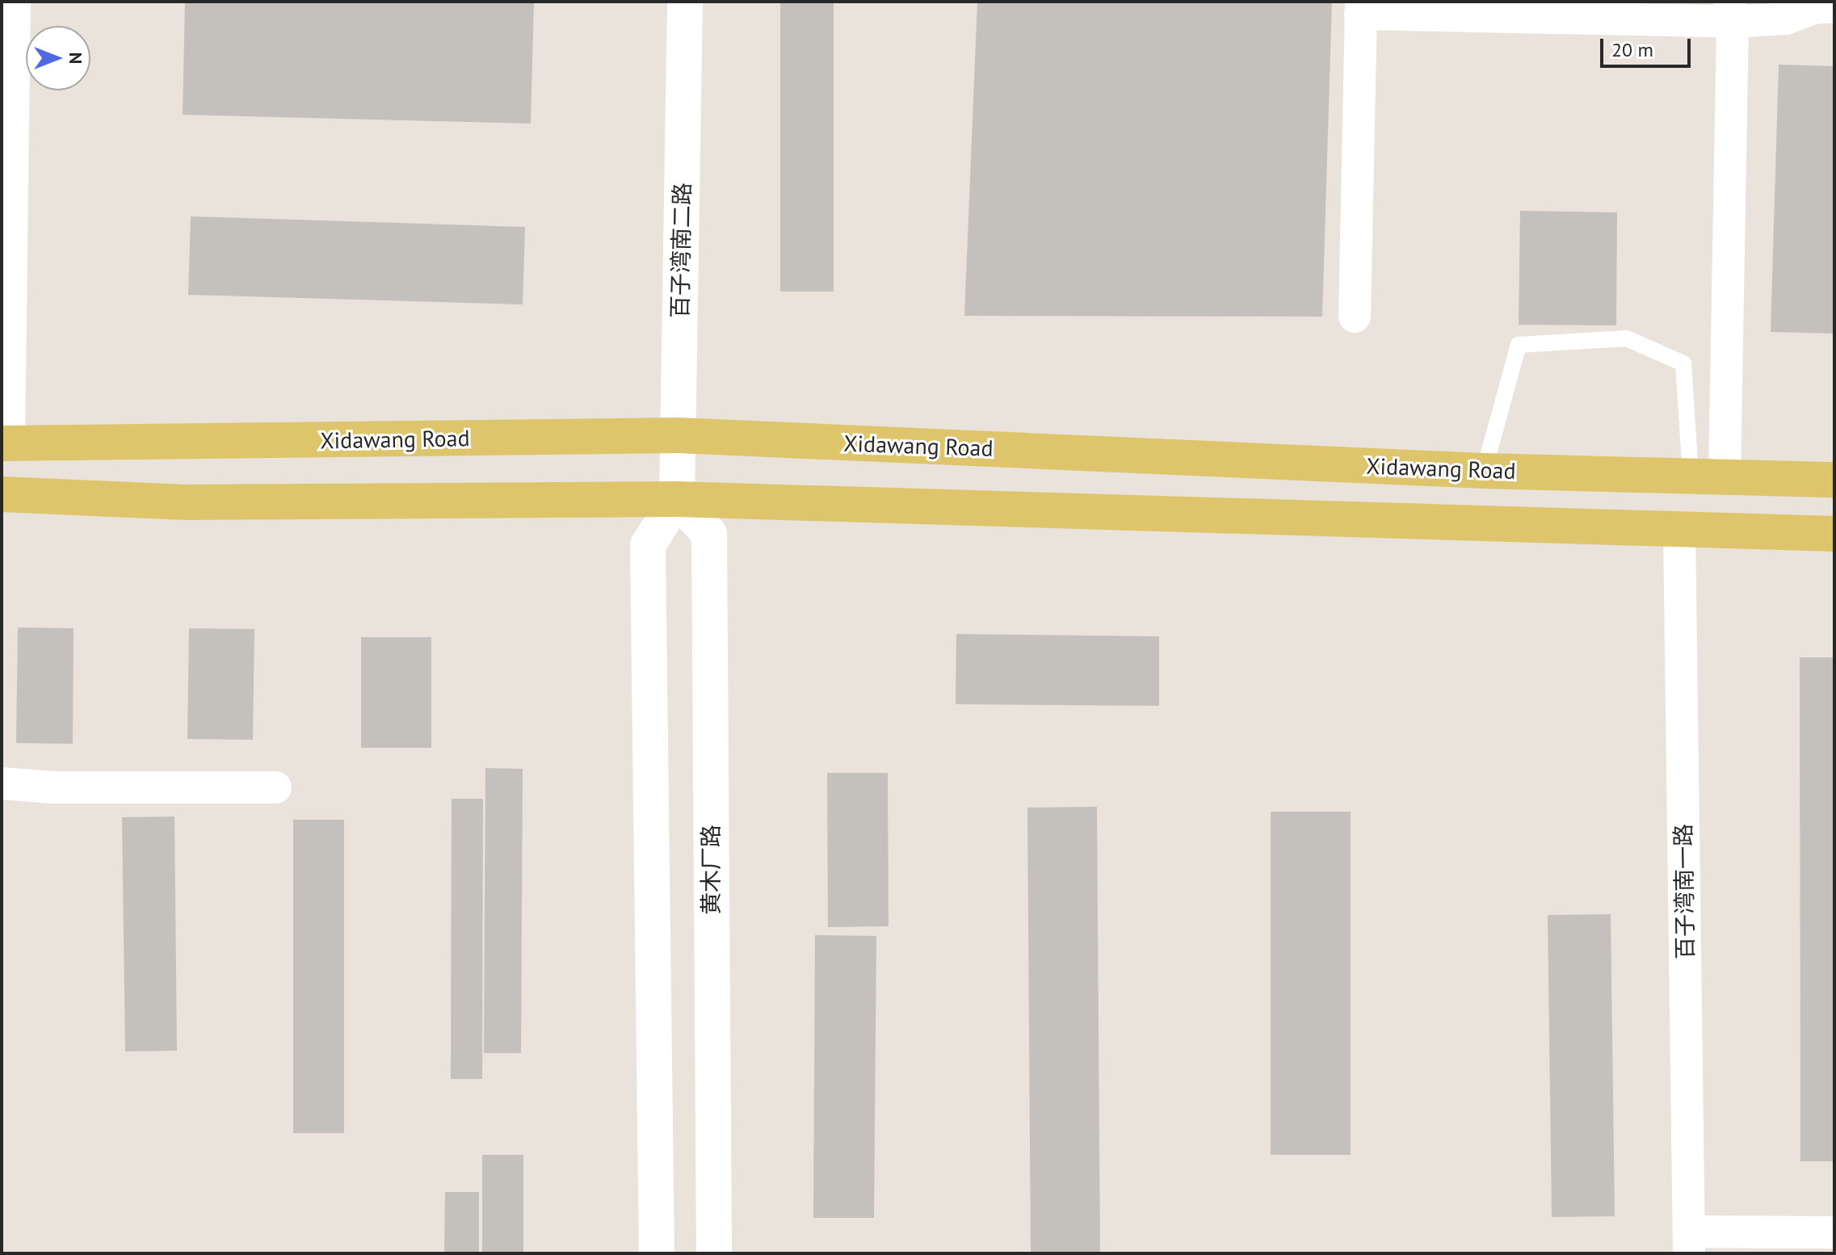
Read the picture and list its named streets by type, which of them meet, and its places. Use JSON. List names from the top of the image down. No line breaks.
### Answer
{"streets":{"main road":["百子湾南二路","Xidawang Road","黄木厂路"],"street":["百子湾南一路"]},"crossings":[["百子湾南二路","Xidawang Road"],["百子湾南二路","黄木厂路"]],"scale_bar":"20 m","north":"right"}
